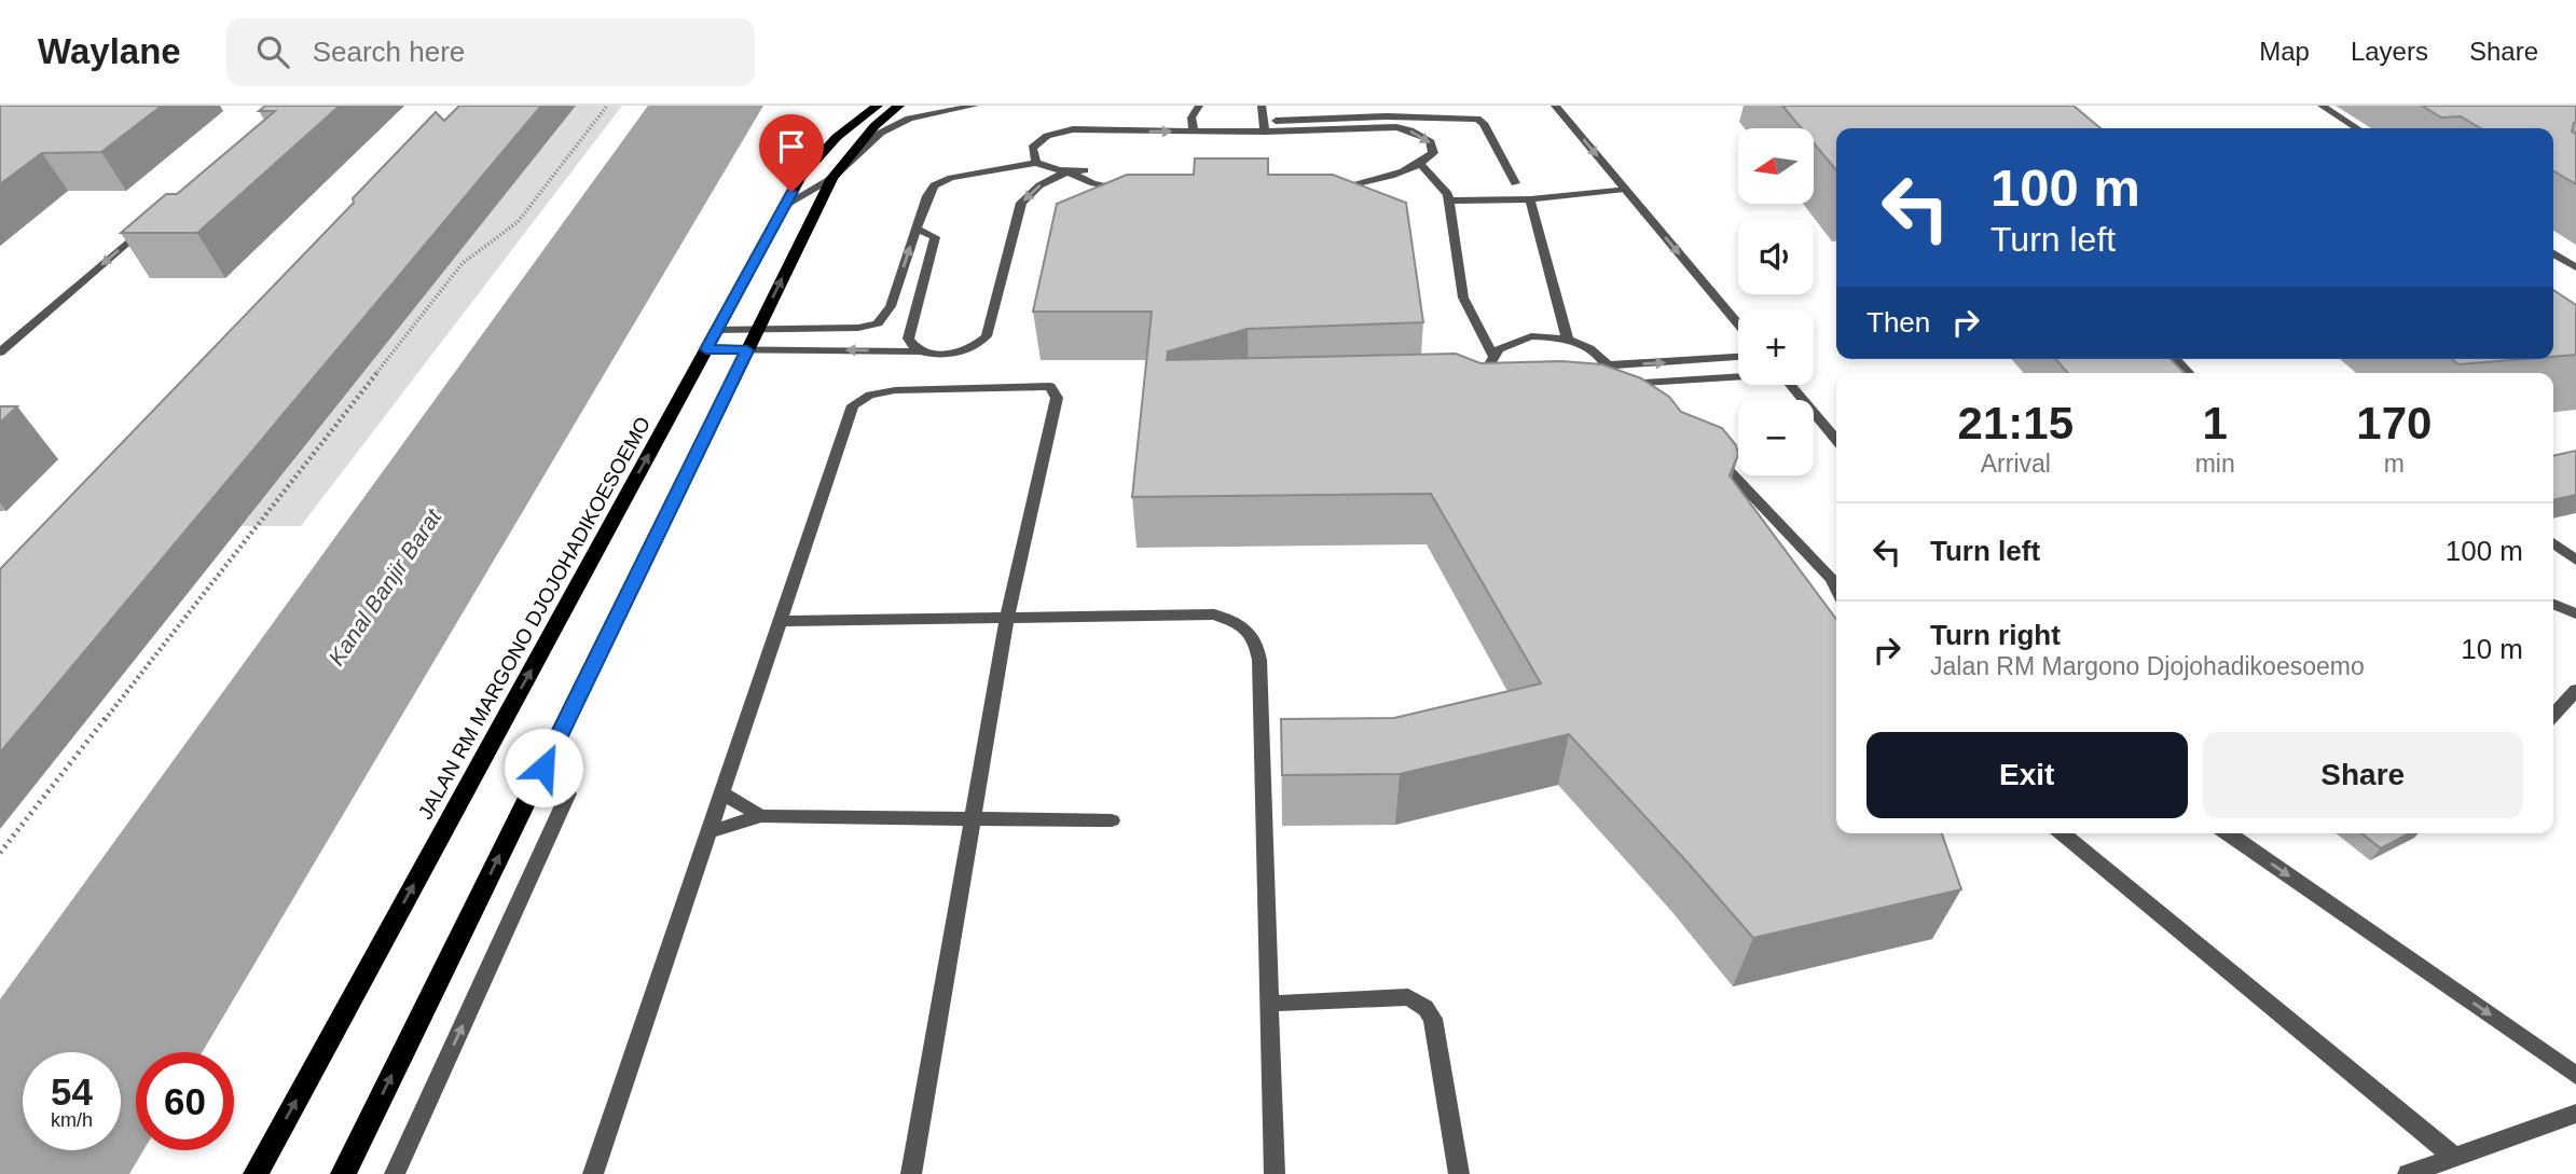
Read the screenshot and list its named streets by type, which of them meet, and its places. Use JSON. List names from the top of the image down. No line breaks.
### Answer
{"streets":{"main road":["JALAN RM MARGONO DJOJOHADIKOESOEMO"]},"water":["Kanal Banjir Barat"],"north":"left","page":{"header":"Waylane","search":"Search here","nav":["Map","Layers","Share"],"map_buttons":["+","−"],"turn":["100 m","Turn left"],"then":"Then","eta":["21:15","Arrival","1","min","170","m"],"list":[{"name":"Turn left","value":"100 m"},{"name":"Turn right","note":"Jalan RM Margono Djojohadikoesoemo","value":"10 m"}],"buttons":["Exit","Share"],"speed":"54 km/h","limit":"60"}}
